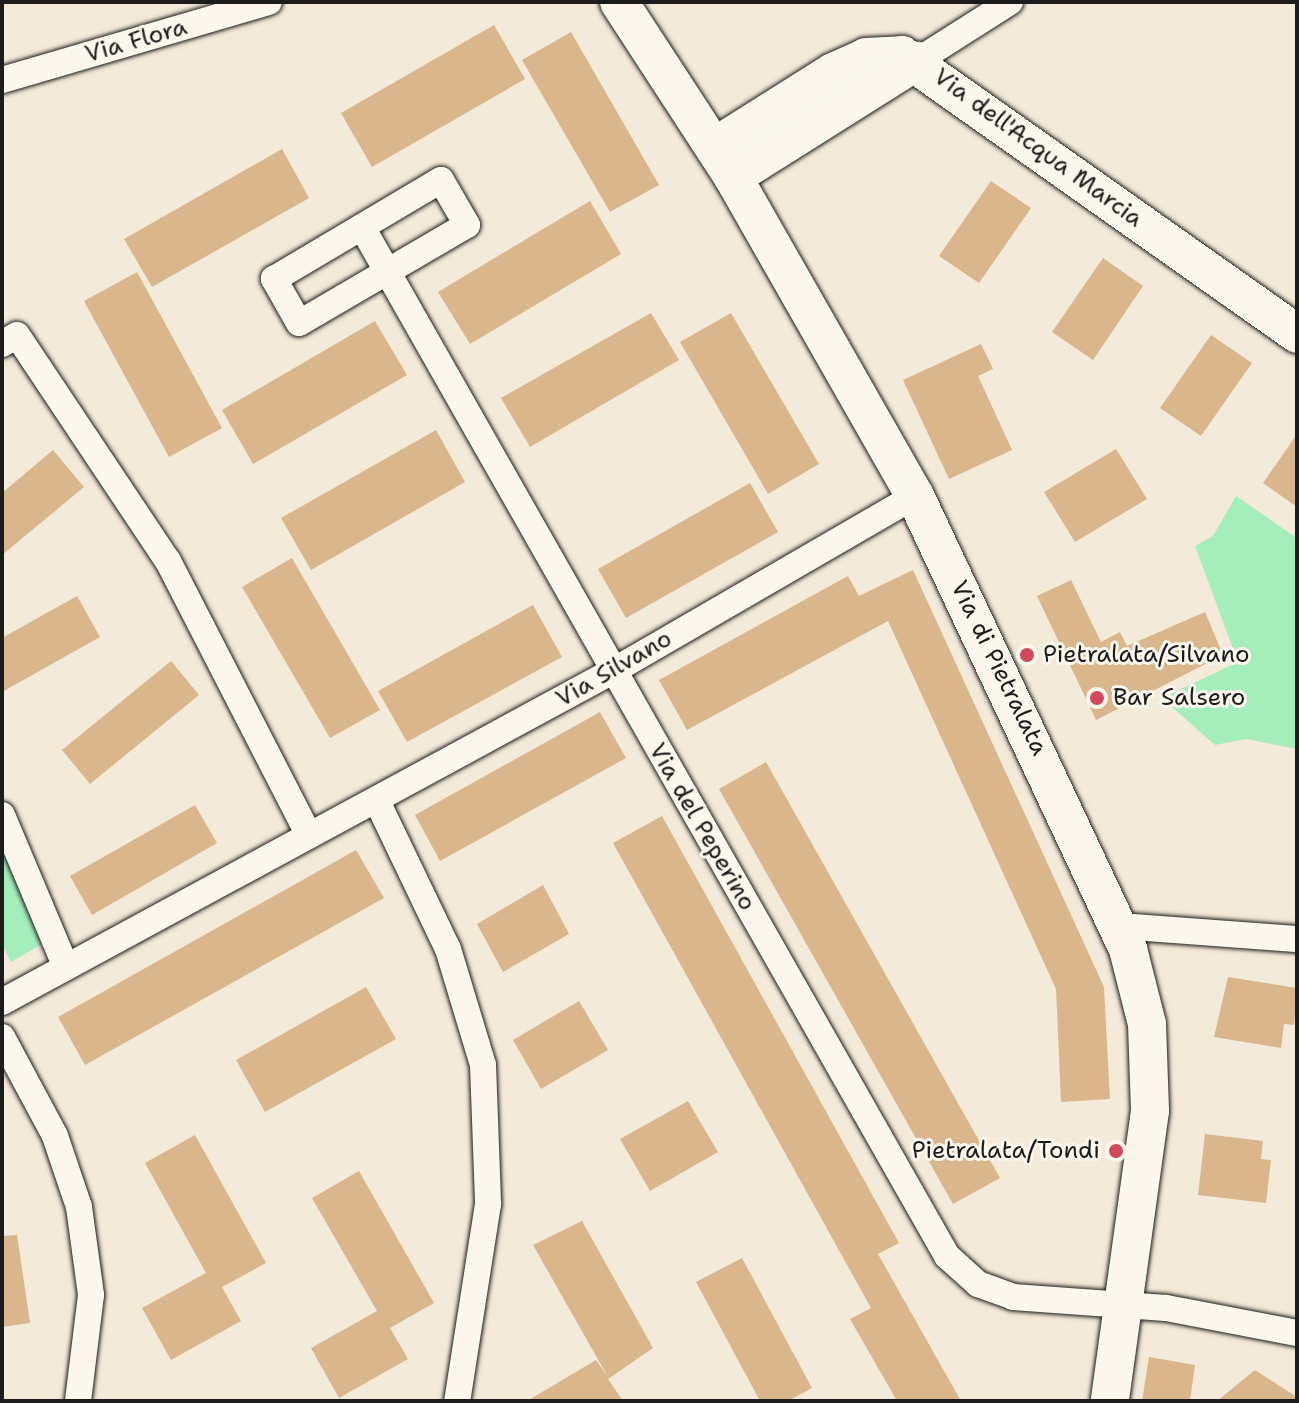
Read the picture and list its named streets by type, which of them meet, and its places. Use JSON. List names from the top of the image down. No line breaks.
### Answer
{"streets":{"street":["Via Flora","Via dell'Acqua Marcia","Via di Pietralata","Via Silvano","Via del Peperino"]},"crossings":[["Via dell'Acqua Marcia","Via di Pietralata"],["Via di Pietralata","Via Silvano"],["Via di Pietralata","Via del Peperino"],["Via Silvano","Via del Peperino"]],"places":["Pietralata/Silvano","Bar Salsero","Pietralata/Tondi"]}
